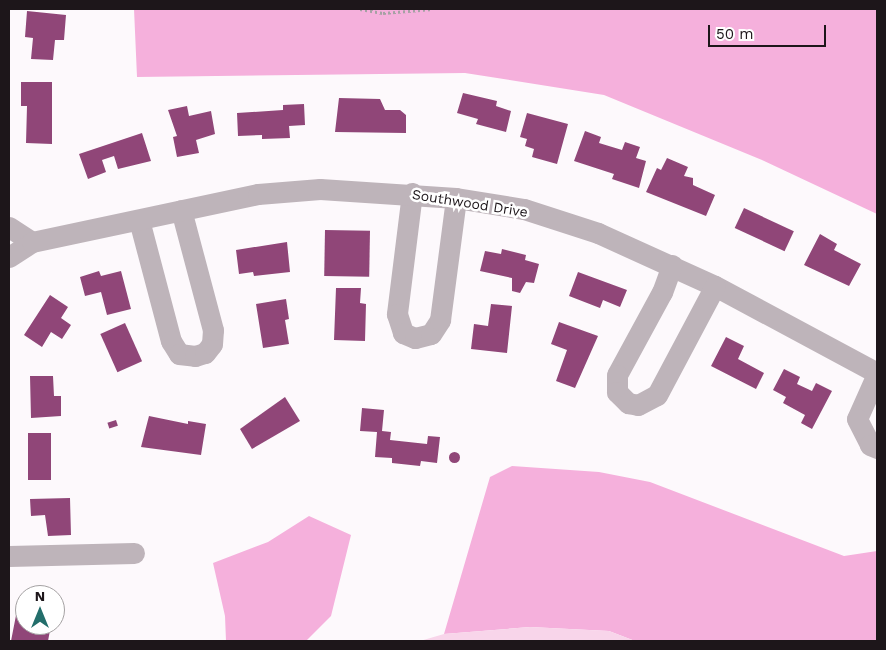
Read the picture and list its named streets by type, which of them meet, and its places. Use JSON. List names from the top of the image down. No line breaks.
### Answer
{"streets":{"street":["Southwood Drive"]},"scale_bar":"50 m","north":"top"}
